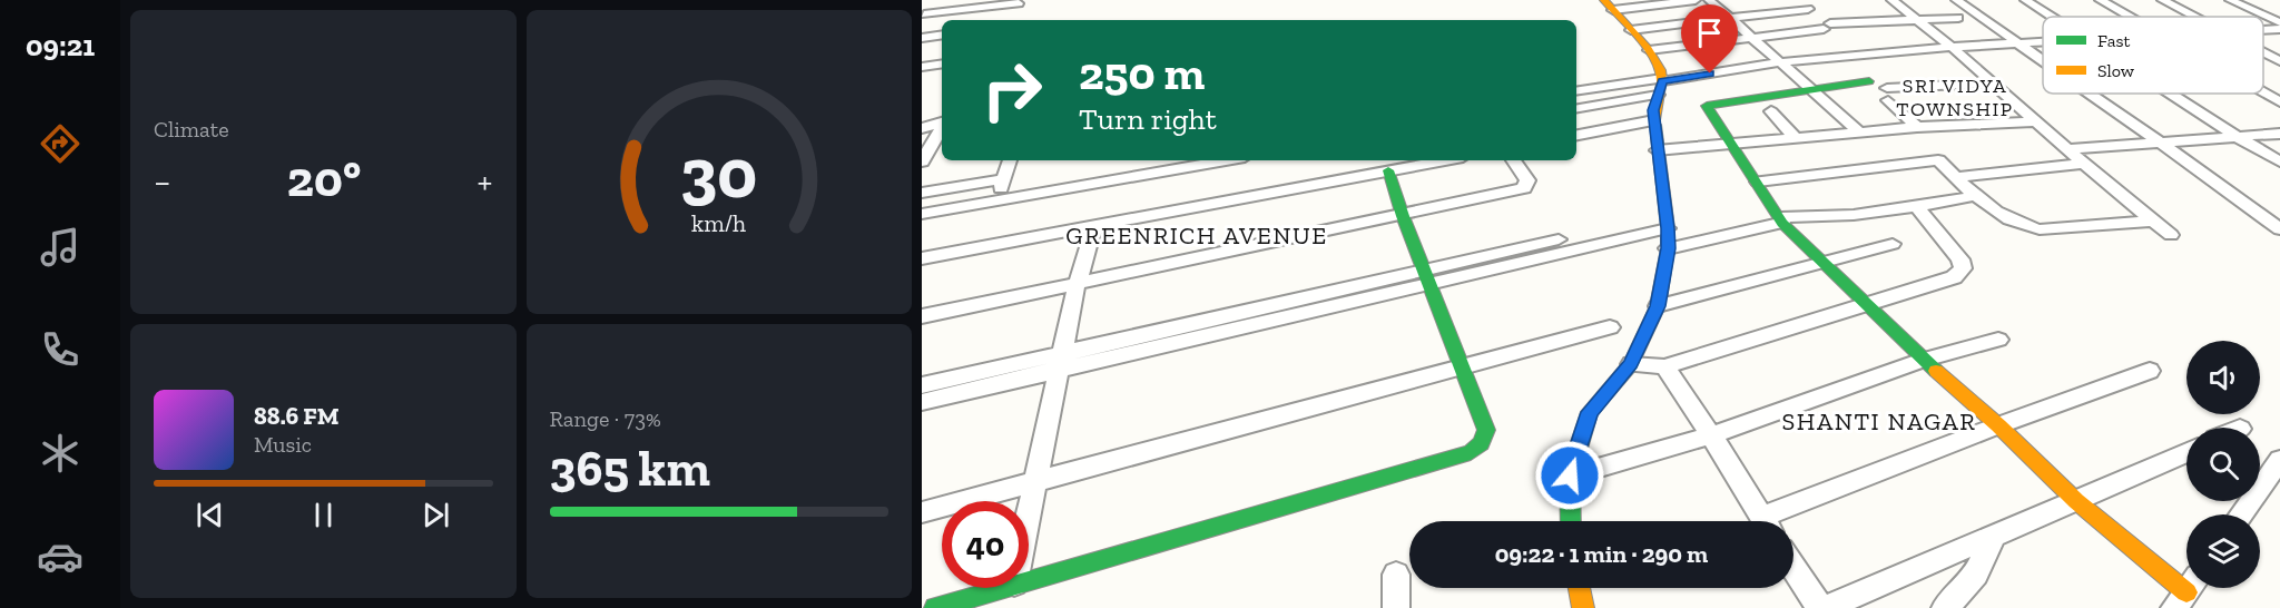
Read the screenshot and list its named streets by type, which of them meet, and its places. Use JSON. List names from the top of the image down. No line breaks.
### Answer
{"districts":["SRI VIDYA TOWNSHIP","GREENRICH AVENUE","SHANTI NAGAR"],"legend":["Fast","Slow"],"page":{"tabs":"09:21","tile":["Climate",["Range · 73%","365 km"]],"turn":["250 m","Turn right"],"heat":["−","20°","+"],"song":["88.6 FM","Music"],"limit":"40","trip":"09:22 · 1 min · 290 m","gauge":["30","km/h"]}}
